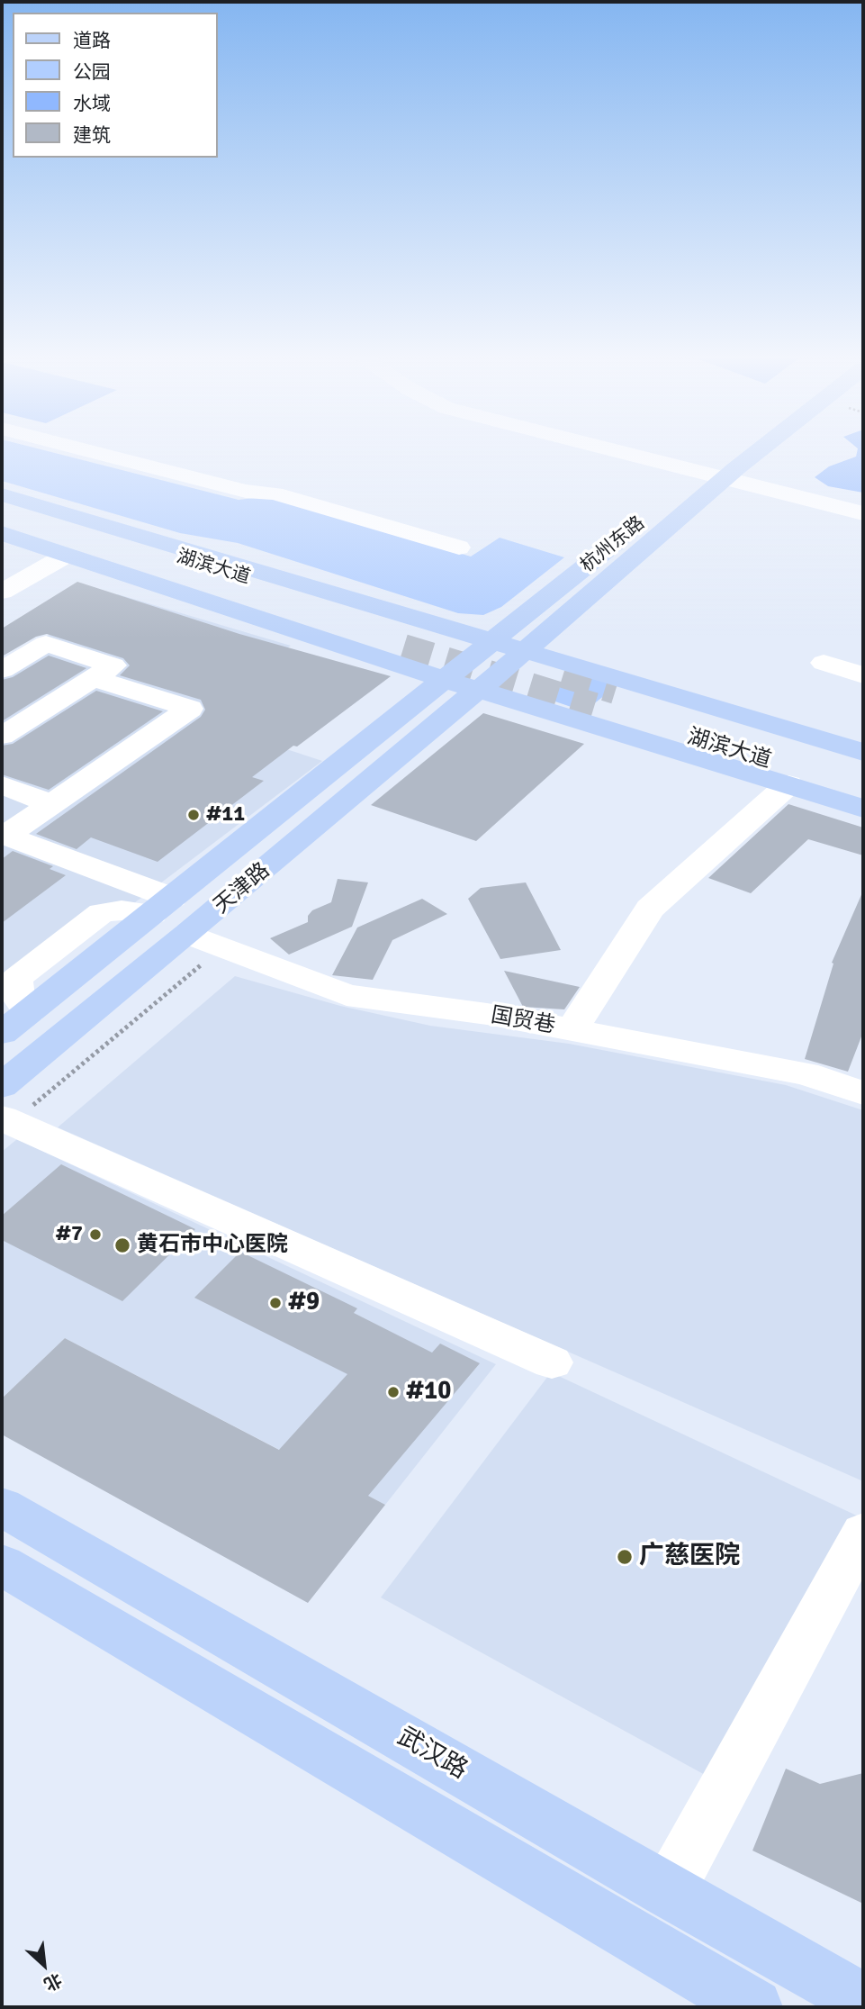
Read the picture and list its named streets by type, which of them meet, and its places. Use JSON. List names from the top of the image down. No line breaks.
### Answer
{"streets":{"main road":["杭州东路","湖滨大道","天津路","武汉路"],"street":["国贸巷"]},"crossings":[["杭州东路","天津路"],["天津路","国贸巷"]],"places":["#11","#7","黄石市中心医院","#9","#10","广慈医院"],"legend":["道路","公园","水域","建筑"],"north":"bottom right"}
